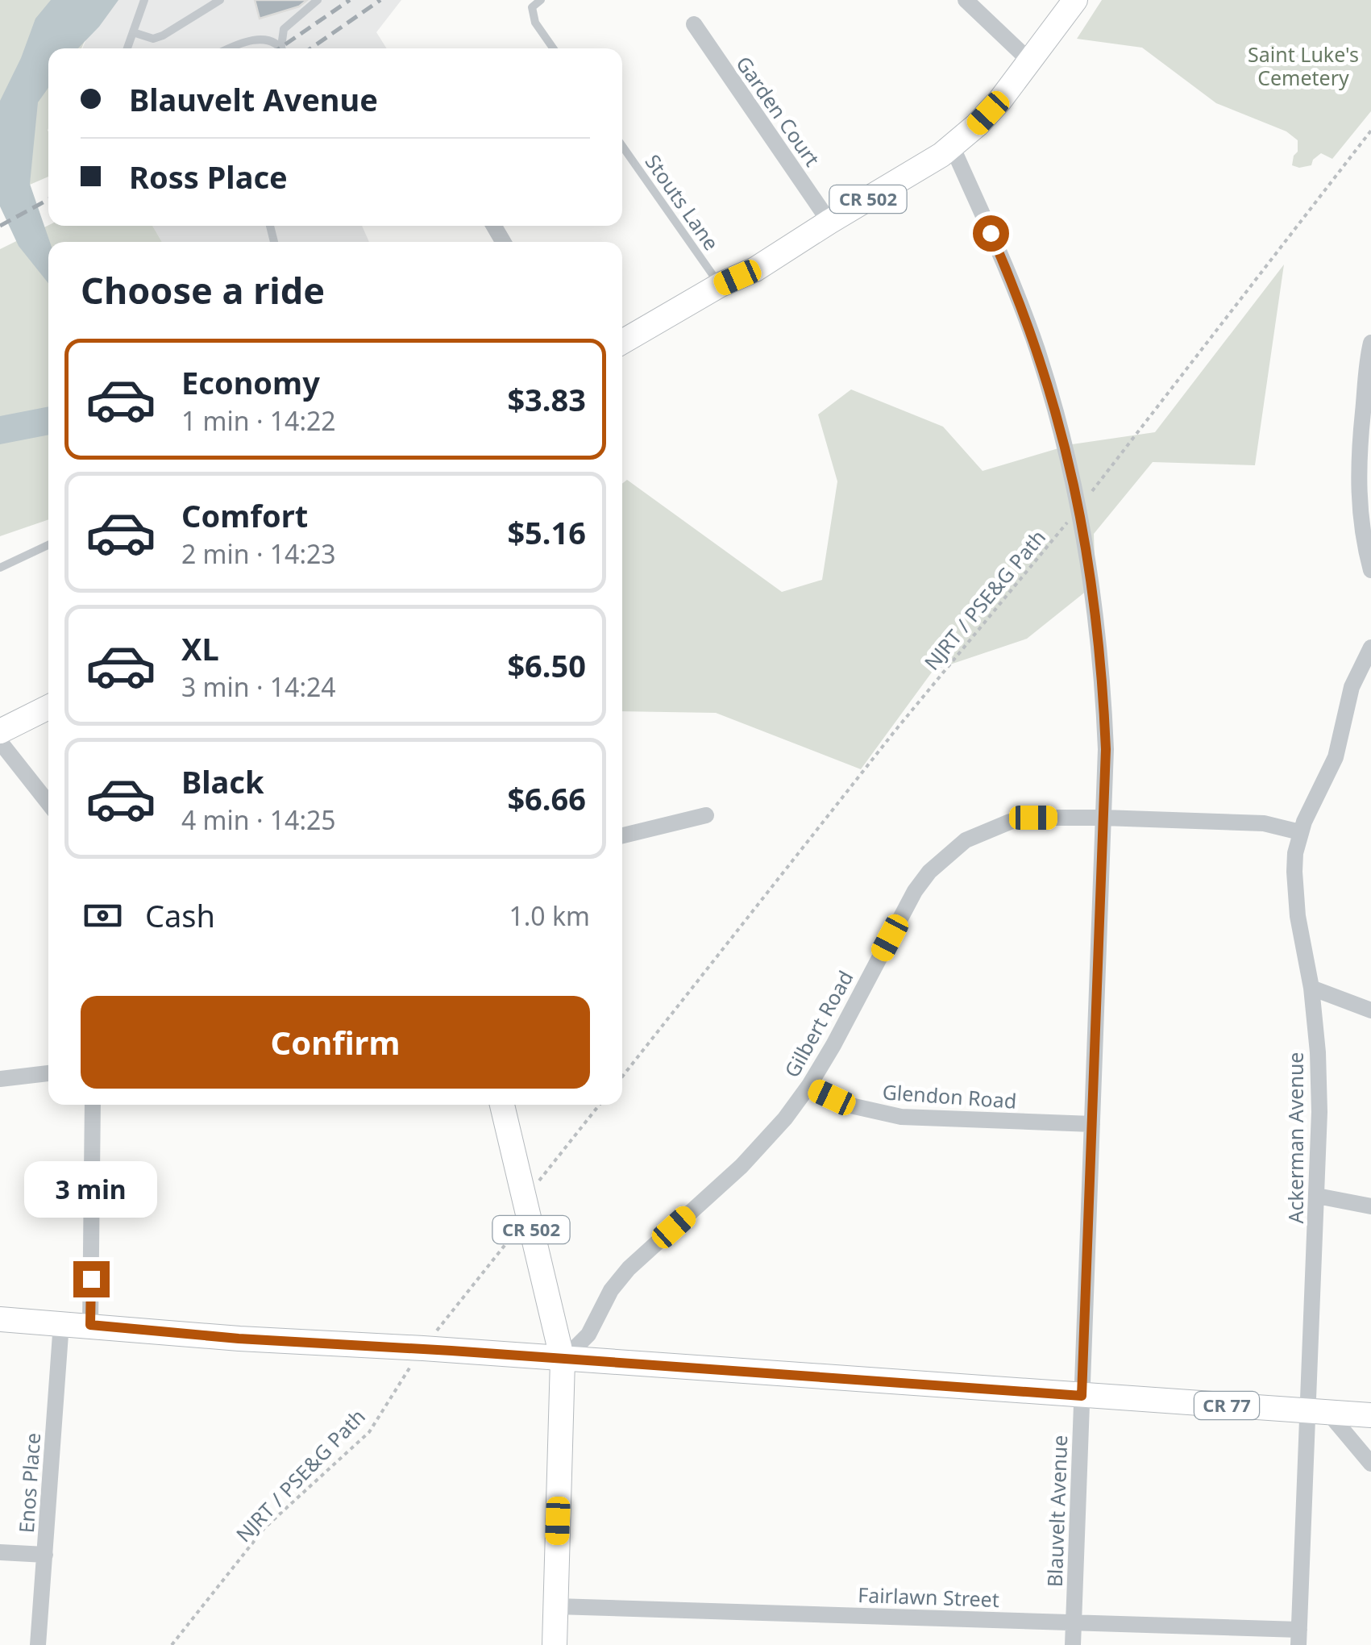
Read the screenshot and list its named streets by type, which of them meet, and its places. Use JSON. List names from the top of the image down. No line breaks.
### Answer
{"streets":{"main road":["CR 502","CR 77"],"street":["Garden Court","Gilbert Road","Glendon Road","Ackerman Avenue","Enos Place","Blauvelt Avenue","Fairlawn Street"],"lane":["Stouts Lane"],"path":["NJRT / PSE&G Path"]},"crossings":[["Garden Court","CR 502"],["CR 502","Stouts Lane"],["CR 502","Gilbert Road"],["CR 502","CR 77"],["CR 502","Blauvelt Avenue"],["CR 502","Fairlawn Street"],["NJRT / PSE&G Path","Blauvelt Avenue"],["Gilbert Road","Glendon Road"],["Gilbert Road","Ackerman Avenue"],["Gilbert Road","CR 77"],["Gilbert Road","Blauvelt Avenue"],["Glendon Road","Blauvelt Avenue"],["Ackerman Avenue","CR 77"],["Ackerman Avenue","Fairlawn Street"],["CR 77","Enos Place"],["CR 77","Blauvelt Avenue"],["Blauvelt Avenue","Fairlawn Street"]],"parks":["Saint Luke's Cemetery"],"page":{"banner":["Blauvelt Avenue","Ross Place"],"heading":"Choose a ride","list":[{"name":"Economy","note":"1 min · 14:22","value":"$3.83"},{"name":"Comfort","note":"2 min · 14:23","value":"$5.16"},{"name":"XL","note":"3 min · 14:24","value":"$6.50"},{"name":"Black","note":"4 min · 14:25","value":"$6.66"}],"pay":["Cash","1.0 km"],"buttons":"Confirm","bubble":"3 min"}}
